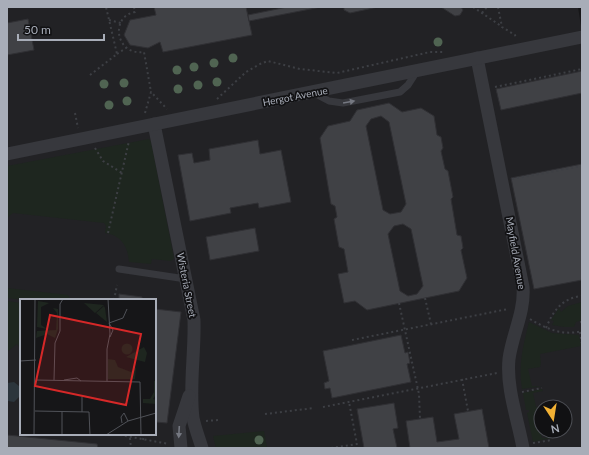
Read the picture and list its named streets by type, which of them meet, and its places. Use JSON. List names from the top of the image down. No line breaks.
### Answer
{"streets":{"street":["Hergot Avenue","Mayfield Avenue","Wisteria Street"]},"crossings":[["Hergot Avenue","Mayfield Avenue"],["Hergot Avenue","Wisteria Street"]],"scale_bar":"50 m","north":"bottom"}
